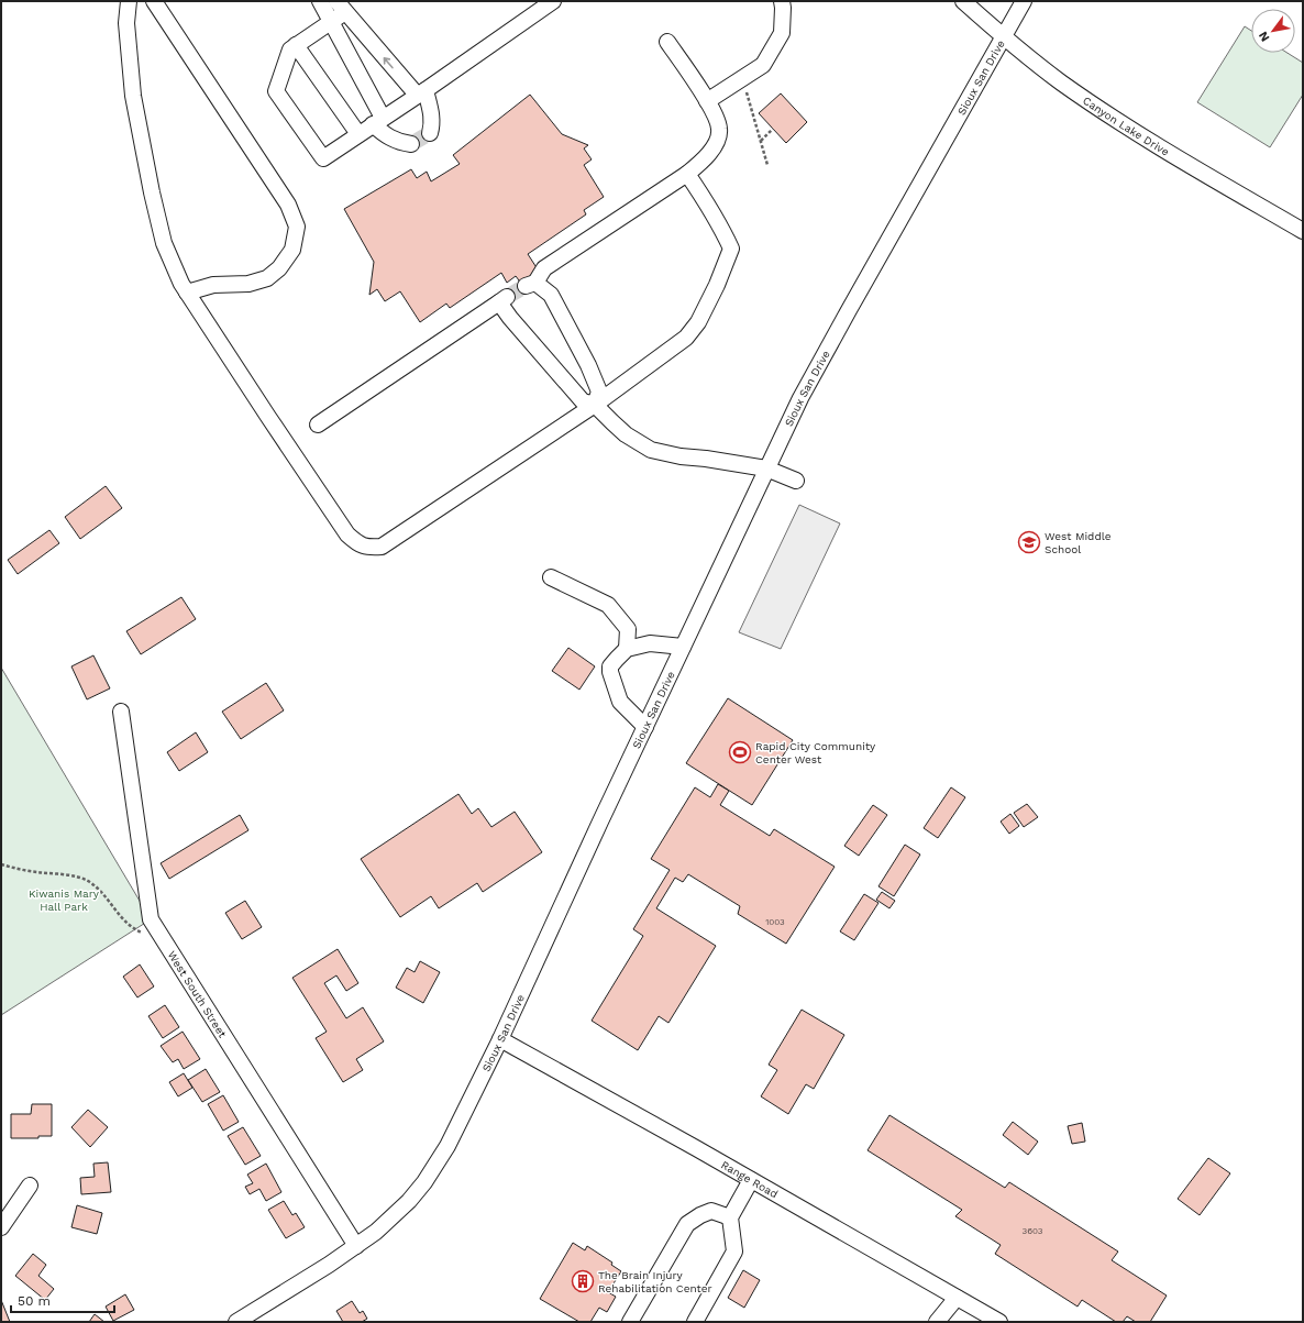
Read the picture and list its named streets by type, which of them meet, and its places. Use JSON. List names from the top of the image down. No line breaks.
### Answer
{"streets":{"street":["Sioux San Drive","Canyon Lake Drive","West South Street","Range Road"]},"crossings":[["Sioux San Drive","Canyon Lake Drive"],["Sioux San Drive","West South Street"],["Sioux San Drive","Range Road"]],"parks":["Kiwanis Mary Hall Park"],"places":{"school or university":["West Middle School"],"sports":["Rapid City Community Center West"],"building":["The Brain Injury Rehabilitation Center"]},"house_numbers":["1003","3603"],"scale_bar":"50 m","north":"bottom left"}
